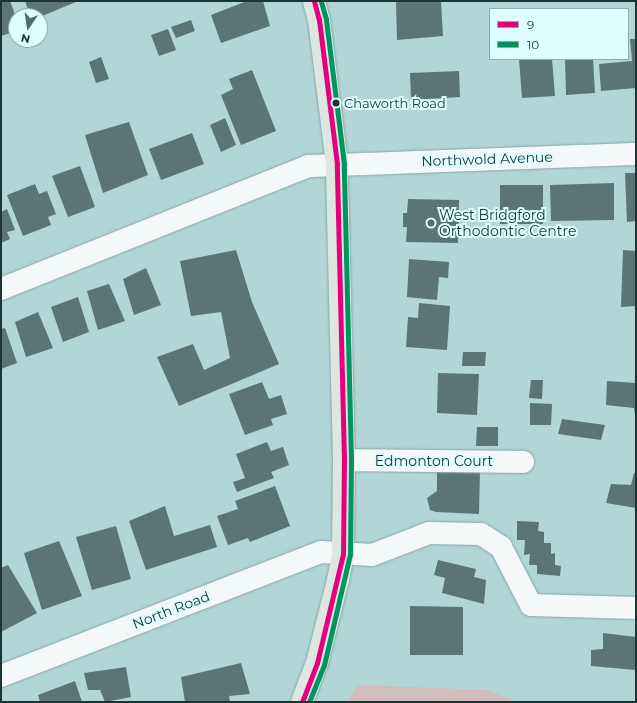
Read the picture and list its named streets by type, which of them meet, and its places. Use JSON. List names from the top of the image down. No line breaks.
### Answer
{"streets":{"street":["Northwold Avenue","Edmonton Court","North Road"]},"places":["Chaworth Road","West Bridgford Orthodontic Centre"],"lines":["transit line 9","transit line 10"],"legend":["9","10"],"north":"bottom"}
